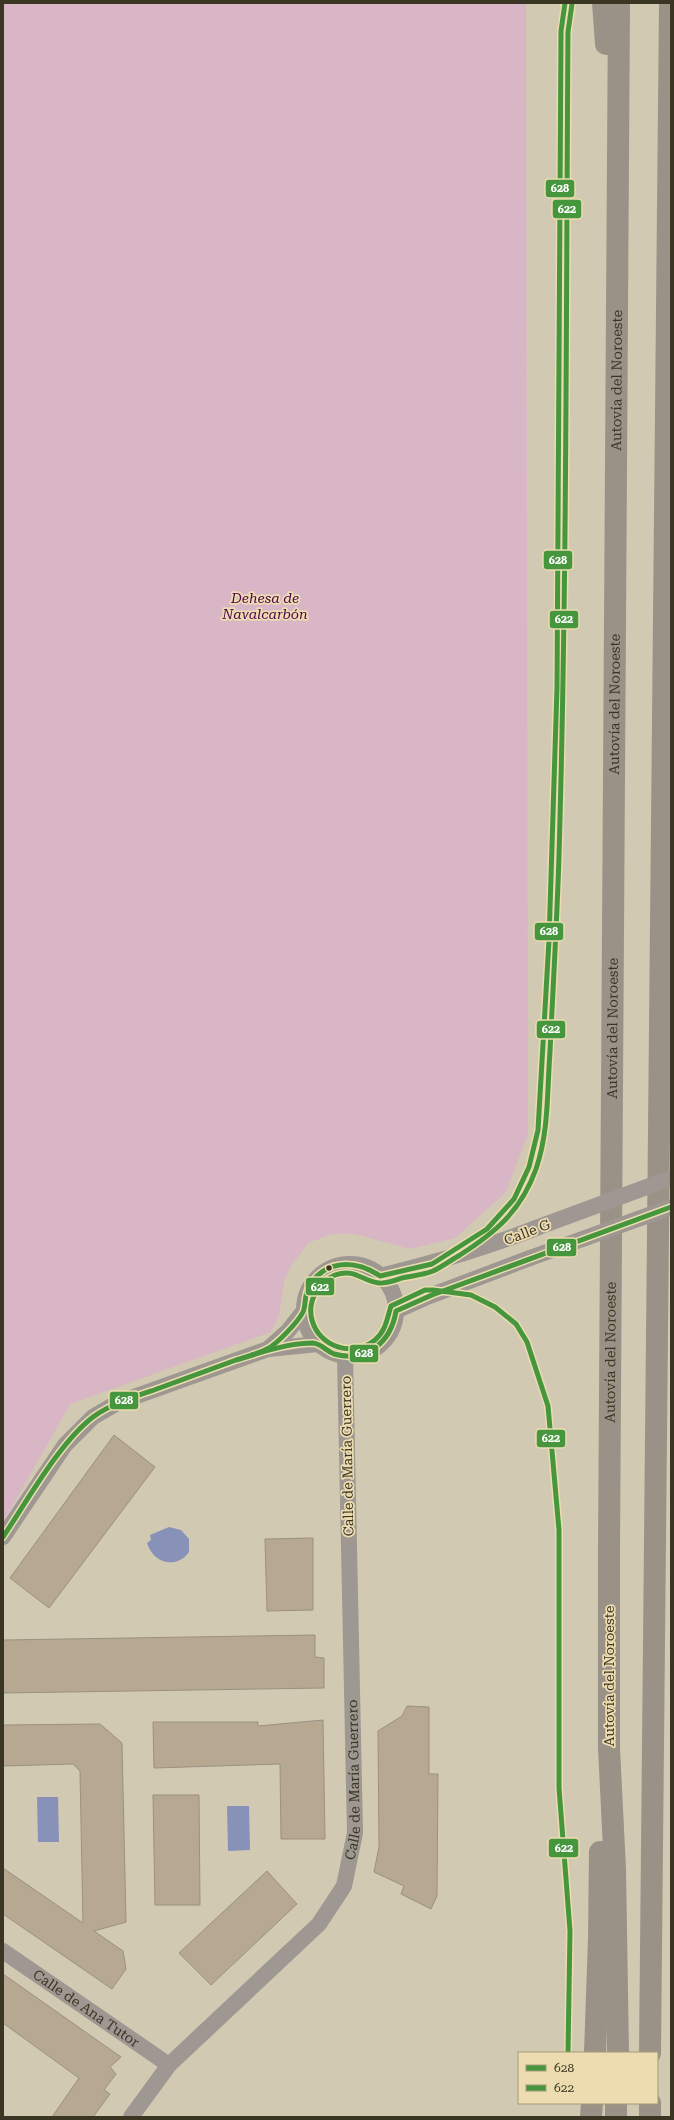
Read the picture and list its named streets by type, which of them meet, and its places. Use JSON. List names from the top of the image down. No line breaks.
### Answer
{"streets":{"highway":["Autovía del Noroeste"],"street":["Calle G","Calle de María Guerrero","Calle de Ana Tutor"]},"crossings":[["Calle G","Calle de María Guerrero"],["Calle de María Guerrero","Calle de Ana Tutor"]],"parks":["Dehesa de Navalcarbón"],"lines":["transit line 628","transit line 622"],"legend":["628","622"]}
